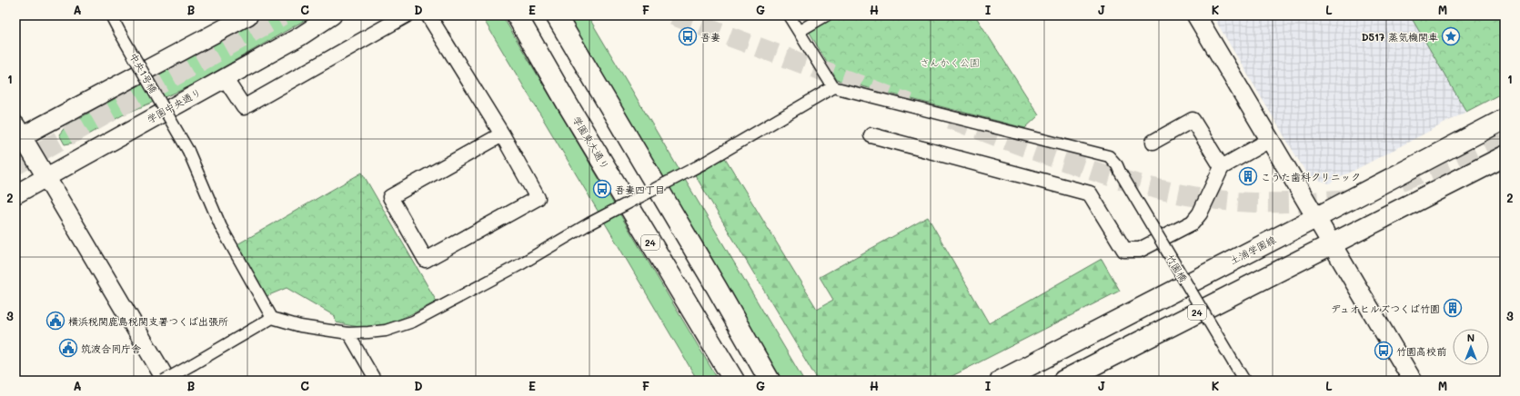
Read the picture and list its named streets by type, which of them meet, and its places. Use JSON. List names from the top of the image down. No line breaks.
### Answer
{"streets":{"main road":["学園東大通り","24","土浦学園線"],"street":["中央1号橋","学園中央通り","竹園橋"]},"parks":["さんかく公園"],"places":{"bus stop":["吾妻","吾妻四丁目","竹園高校前"],"place":["D517 蒸気機関車"],"building":["こうた歯科クリニック","デュオヒルズつくば竹園"],"public building":["横浜税関鹿島税関支署つくば出張所","筑波合同庁舎"]},"north":"top","grid":{"columns":["A","B","C","D","E","F","G","H","I","J","K","L","M"],"rows":["1","2","3"]}}
